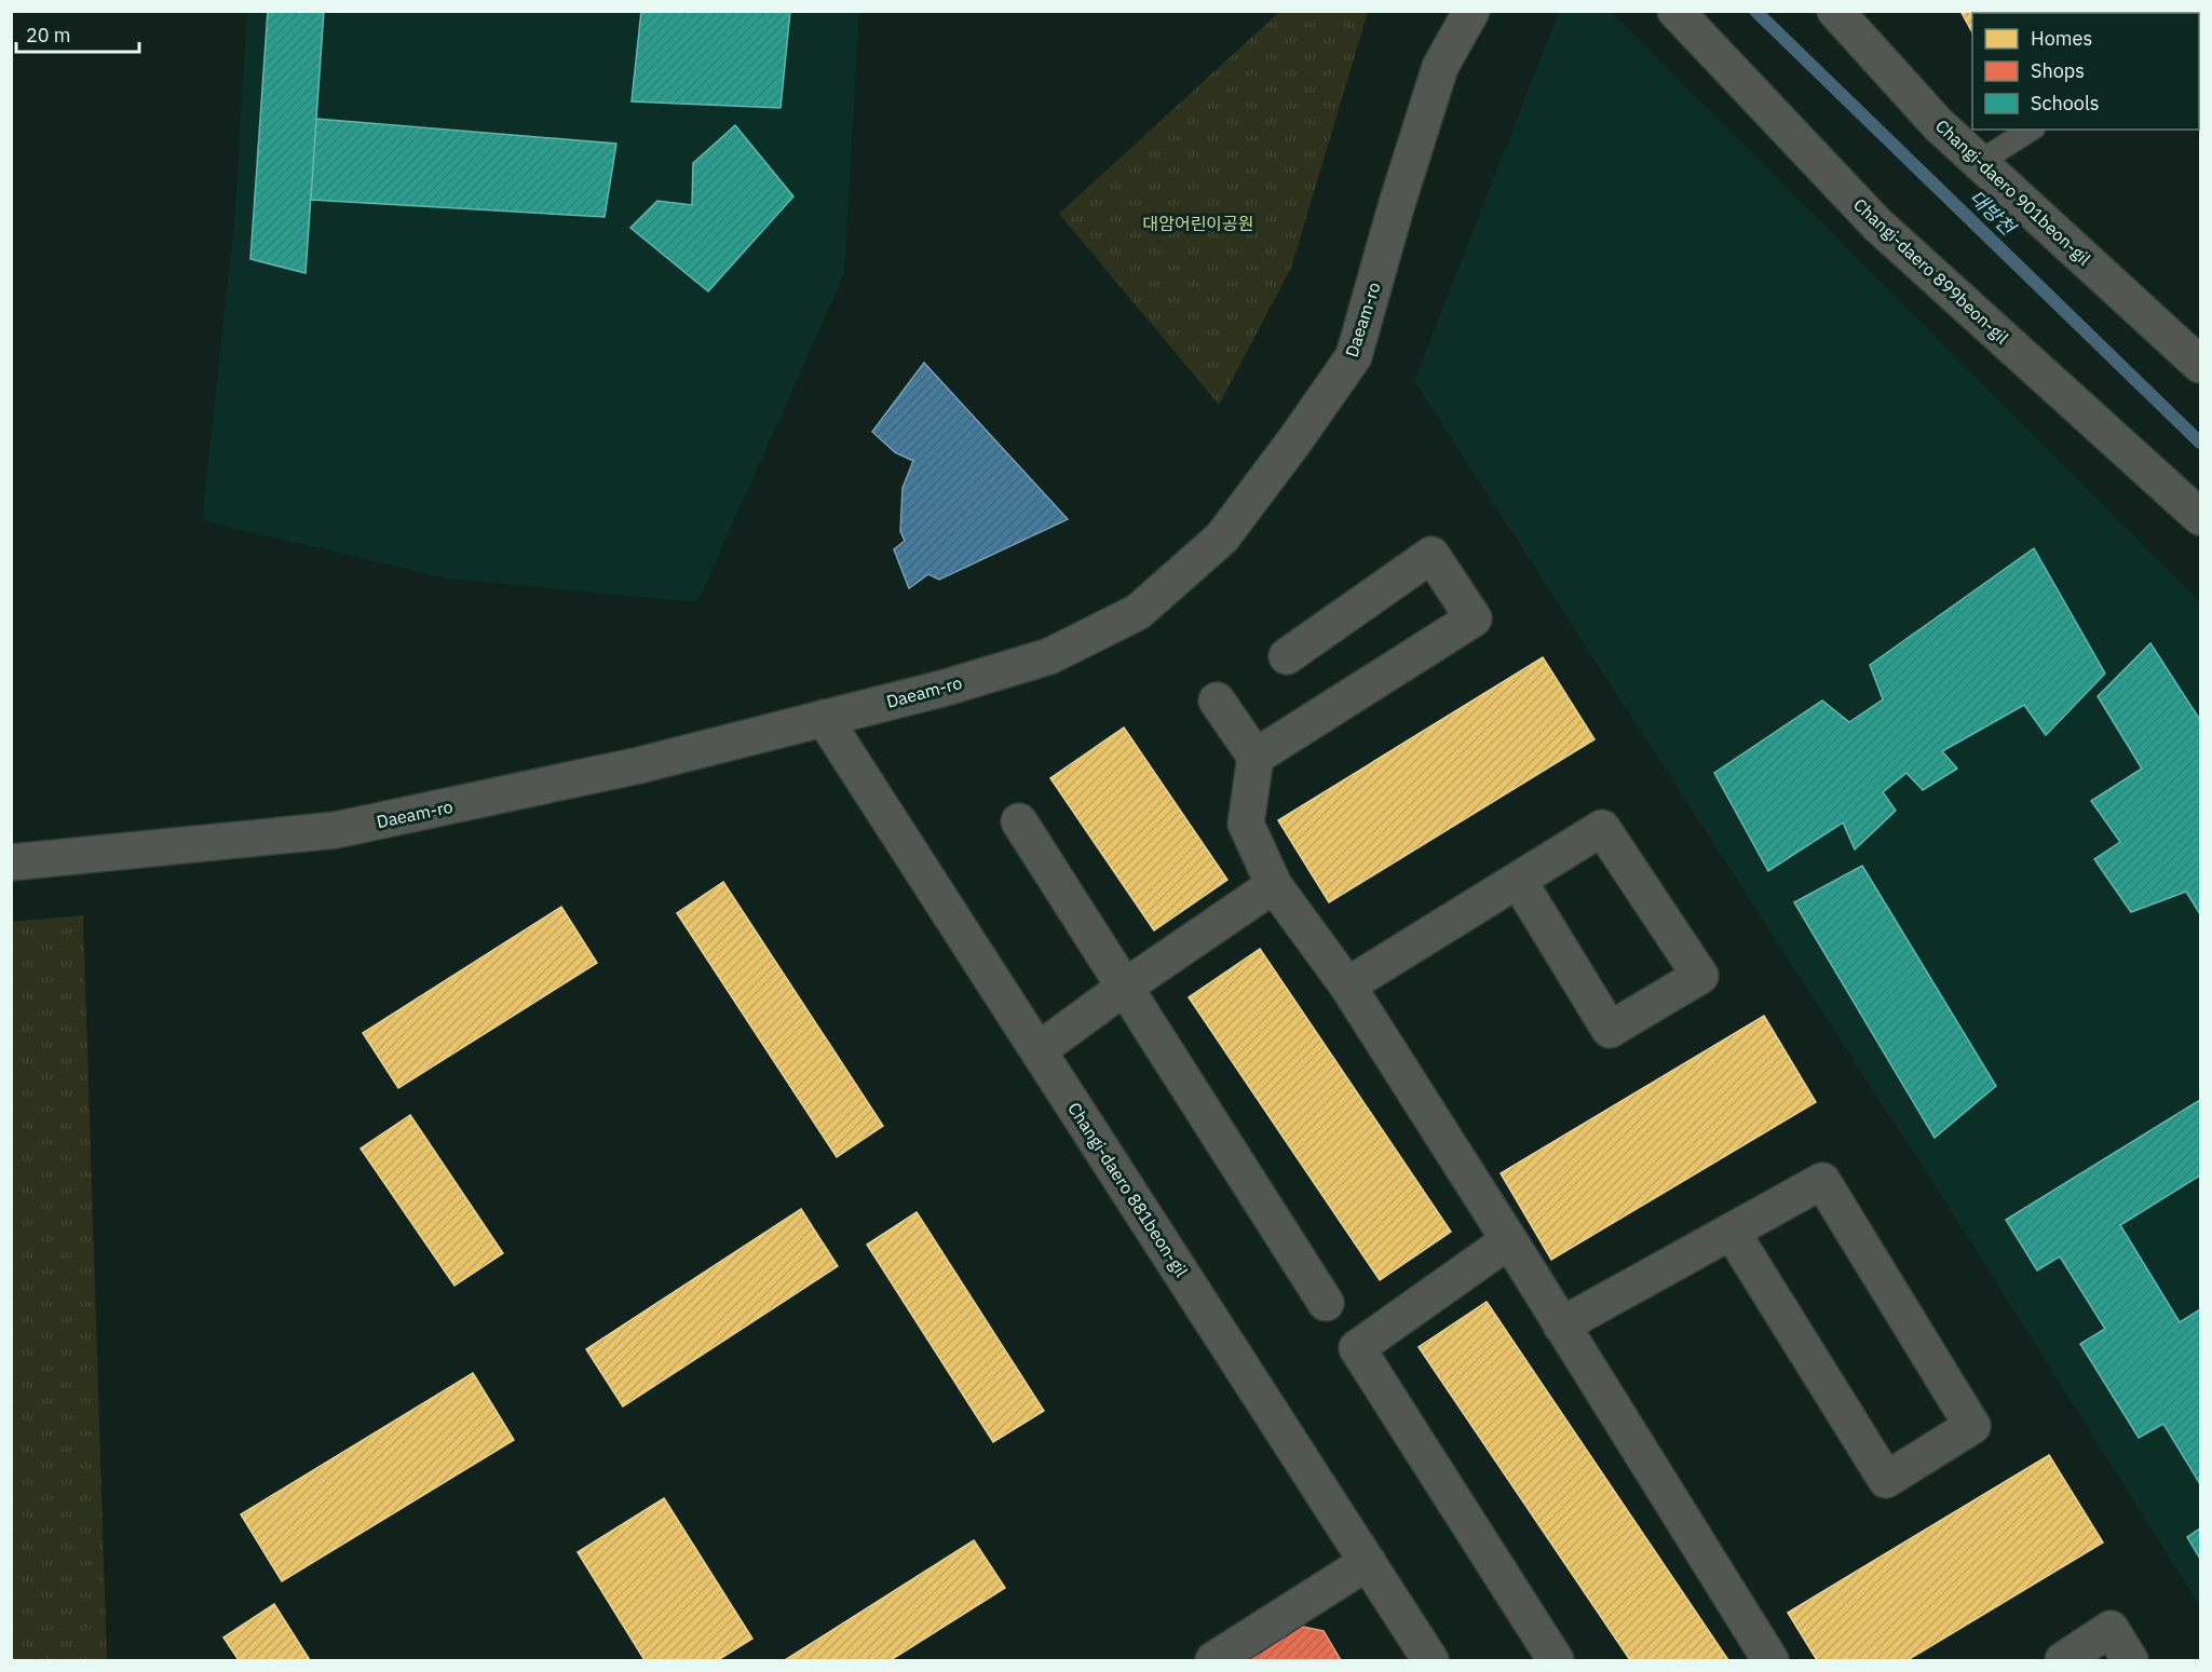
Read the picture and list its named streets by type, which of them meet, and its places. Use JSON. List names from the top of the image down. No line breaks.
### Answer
{"streets":{"street":["Changi-daero 901beon-gil","Changi-daero 899beon-gil","Daeam-ro","Changi-daero 881beon-gil"]},"crossings":[["Daeam-ro","Changi-daero 881beon-gil"]],"water":["대방천"],"parks":["대암어린이공원"],"legend":["Homes","Shops","Schools"],"scale_bar":"20 m"}
